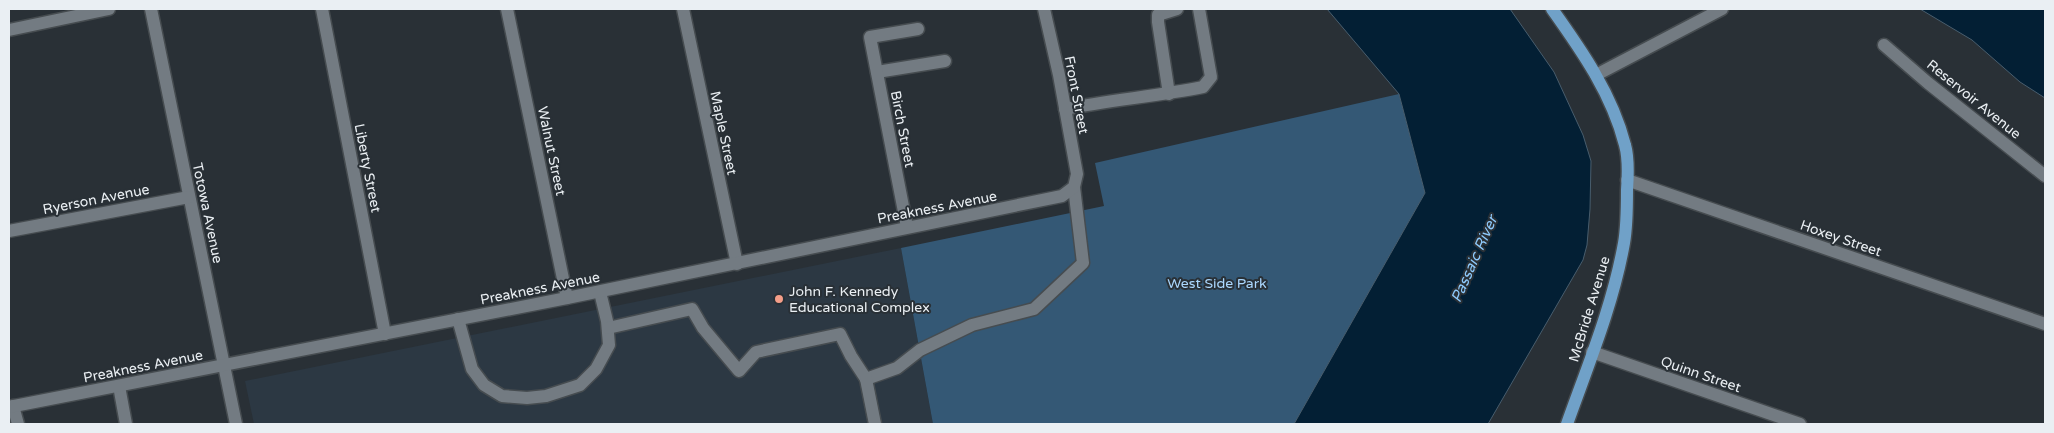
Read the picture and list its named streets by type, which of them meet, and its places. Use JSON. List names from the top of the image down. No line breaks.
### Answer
{"streets":{"main road":["McBride Avenue"],"street":["Front Street","Reservoir Avenue","Birch Street","Maple Street","Walnut Street","Liberty Street","Ryerson Avenue","Preakness Avenue","Totowa Avenue","Hoxey Street","Quinn Street"]},"crossings":[["Front Street","Preakness Avenue"],["Birch Street","Preakness Avenue"],["Maple Street","Preakness Avenue"],["Walnut Street","Preakness Avenue"],["Liberty Street","Preakness Avenue"],["Ryerson Avenue","Totowa Avenue"],["Preakness Avenue","Totowa Avenue"],["Hoxey Street","McBride Avenue"],["McBride Avenue","Quinn Street"]],"water":["Passaic River"],"parks":["West Side Park"],"places":["John F. Kennedy Educational Complex"]}
